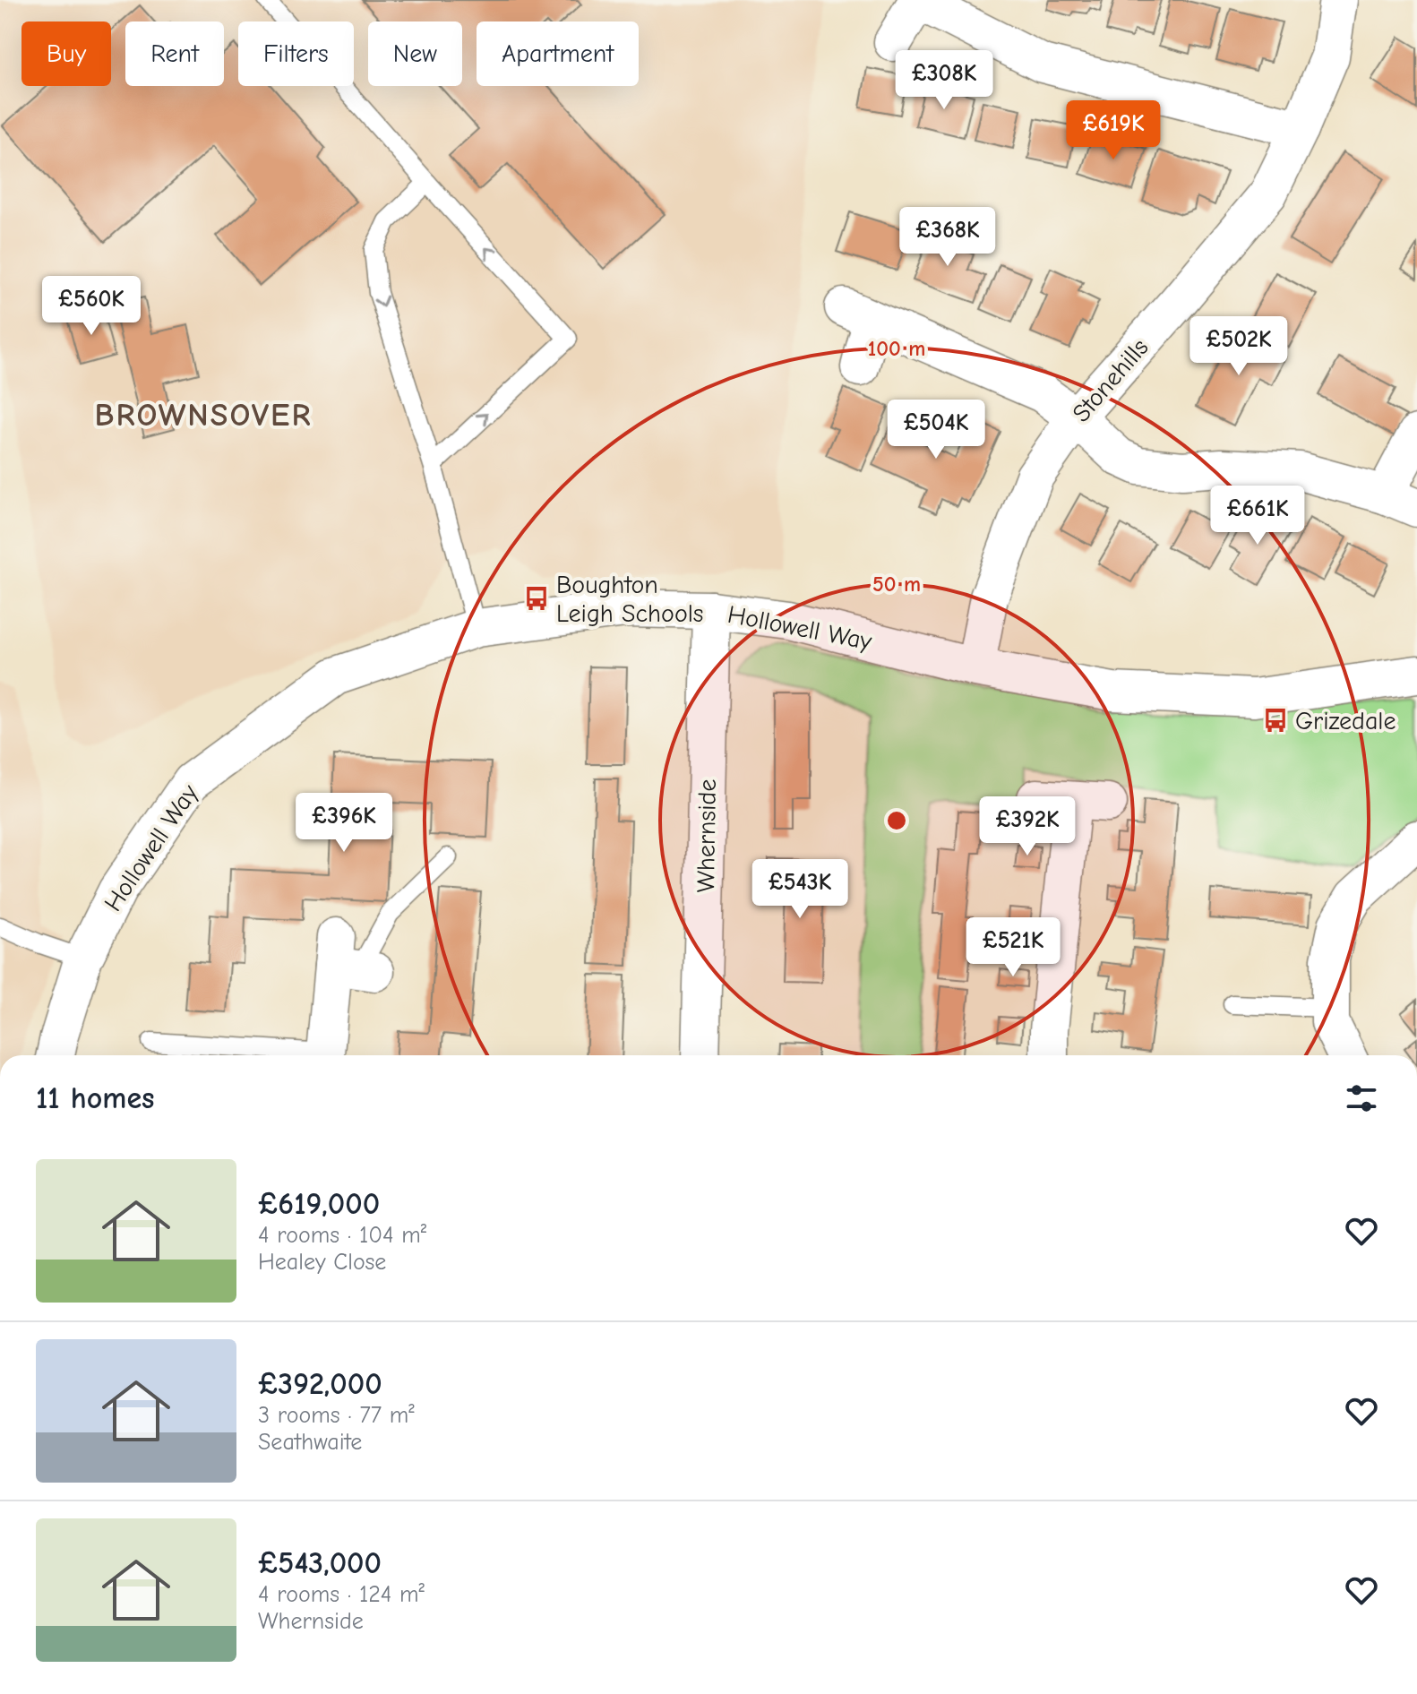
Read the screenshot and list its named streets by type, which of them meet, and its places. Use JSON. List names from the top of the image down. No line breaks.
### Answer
{"streets":{"street":["Stonehills","Hollowell Way","Whernside"]},"crossings":[["Stonehills","Hollowell Way"],["Hollowell Way","Whernside"]],"districts":["BROWNSOVER"],"places":{"bus stop":["Boughton Leigh Schools","Grizedale"]},"page":{"chip":["Buy","Rent","Filters","New","Apartment"],"price":["£308K","£619K","£368K","£560K","£502K","£504K","£661K","£396K","£392K","£543K","£521K"],"heading":"11 homes","list":[{"name":"£619,000","note":"4 rooms · 104 m² · Healey Close"},{"name":"£392,000","note":"3 rooms · 77 m² · Seathwaite"},{"name":"£543,000","note":"4 rooms · 124 m² · Whernside"}]},"rings":["100 m","50 m"]}
